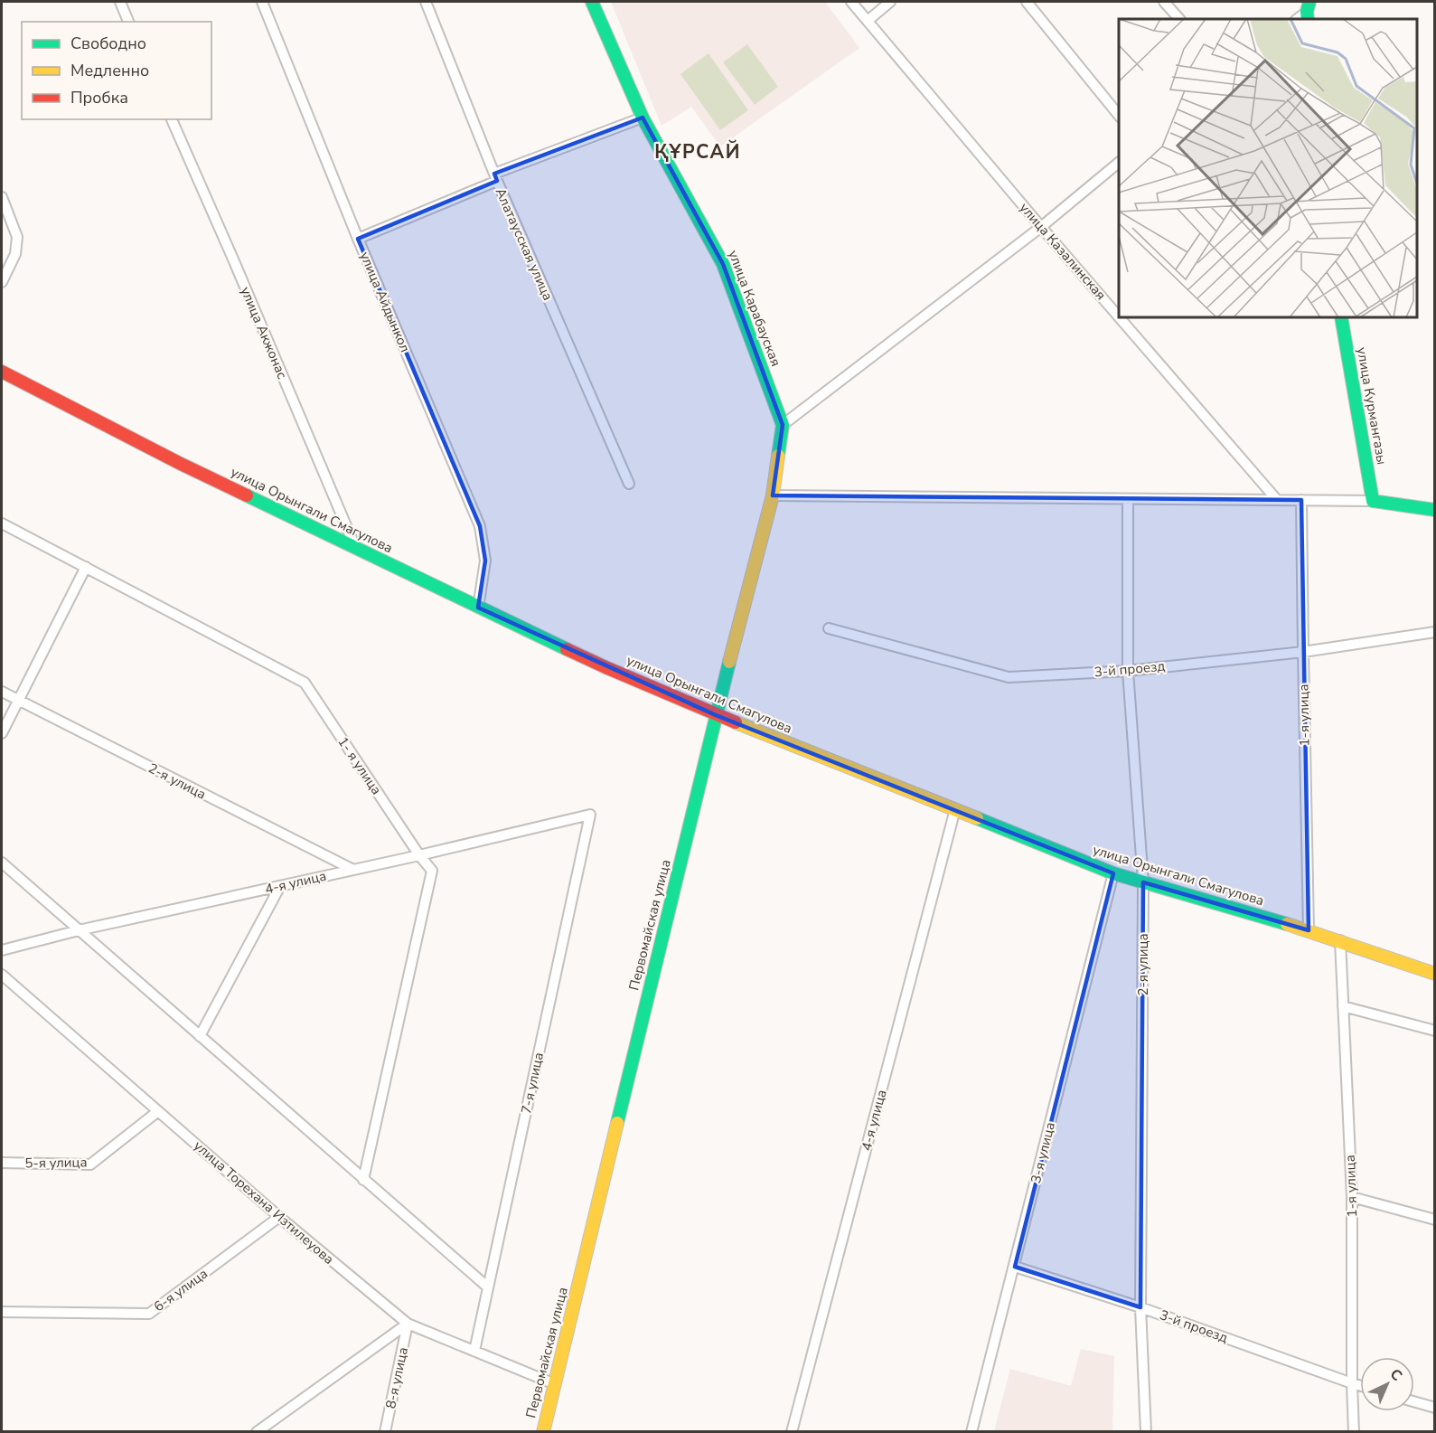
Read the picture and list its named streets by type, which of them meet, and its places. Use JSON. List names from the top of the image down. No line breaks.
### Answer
{"streets":{"street":["Алатаусская улица","улица Казалинская","улица Айдынкол","улица Карабауская","улица Акжонас","улица Курмангазы","улица Орынгали Смагулова","3-й проезд","1-я улица","1- я улица","2-я улица","4-я улица","Первомайская улица","7-я улица","3-я улица","5-я улица","улица Торехана Изтилеуова","6-я улица","8-я улица"]},"crossings":[["улица Айдынкол","улица Орынгали Смагулова"],["улица Карабауская","Первомайская улица"],["улица Акжонас","улица Орынгали Смагулова"],["улица Орынгали Смагулова","1-я улица"],["улица Орынгали Смагулова","2-я улица"],["улица Орынгали Смагулова","4-я улица"],["улица Орынгали Смагулова","Первомайская улица"],["улица Орынгали Смагулова","3-я улица"],["3-й проезд","1-я улица"],["3-й проезд","2-я улица"],["3-й проезд","3-я улица"],["1- я улица","4-я улица"],["2-я улица","4-я улица"],["4-я улица","7-я улица"],["Первомайская улица","улица Торехана Изтилеуова"],["7-я улица","улица Торехана Изтилеуова"],["5-я улица","улица Торехана Изтилеуова"],["улица Торехана Изтилеуова","6-я улица"],["улица Торехана Изтилеуова","8-я улица"]],"districts":["ҚҰРСАЙ"],"legend":["Свободно","Медленно","Пробка"],"north":"top right"}
